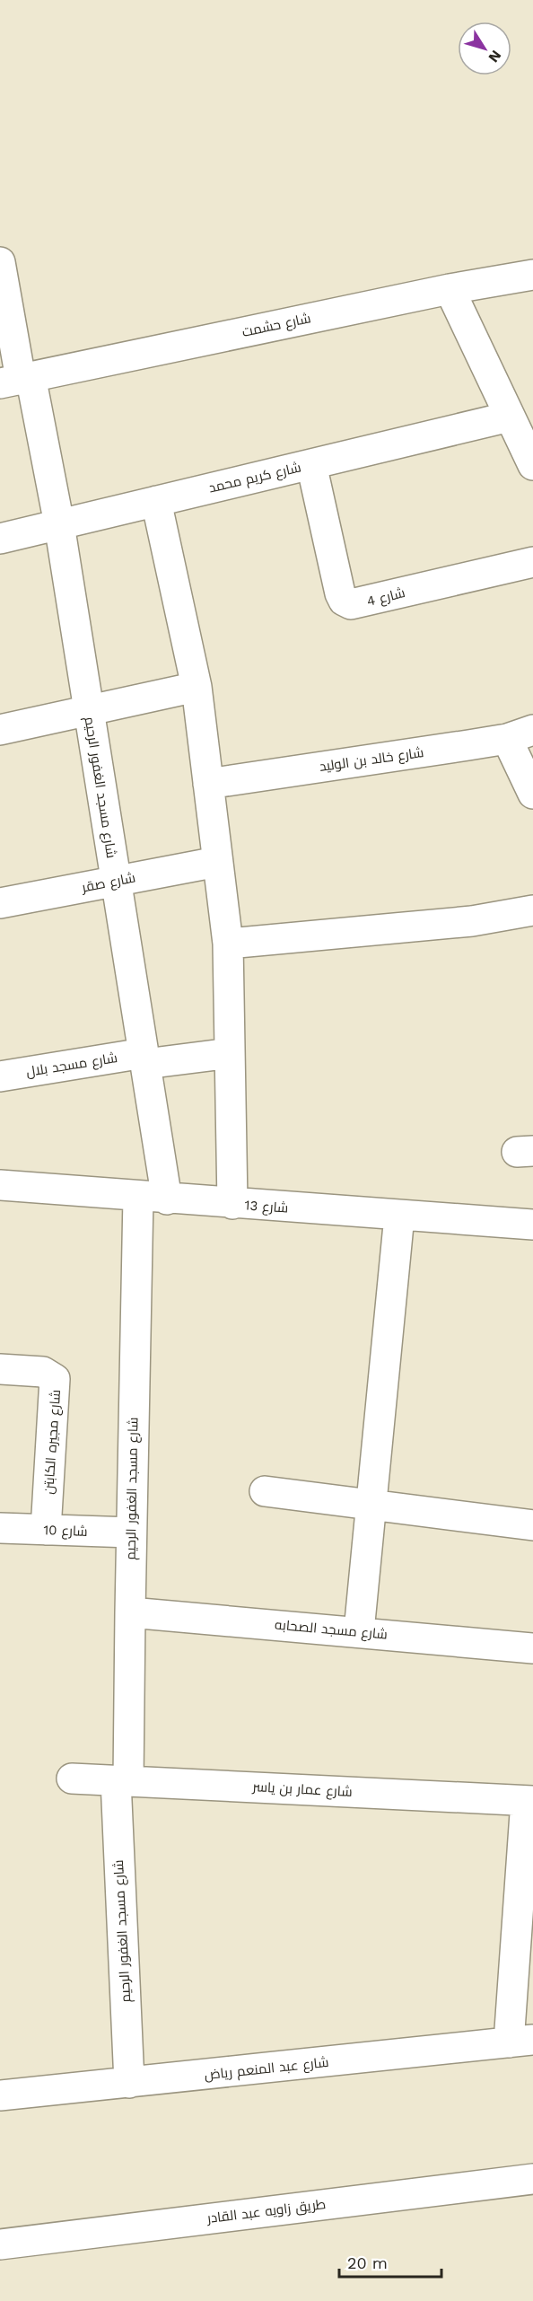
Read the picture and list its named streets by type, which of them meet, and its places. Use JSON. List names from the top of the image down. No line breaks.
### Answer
{"streets":{"street":["شارع حشمت","شارع كريم محمد","شارع 4","شارع خالد بن الوليد","شارع مسجد الغفور الرحيم","شارع صقر","شارع مسجد بلال","شارع 13","شارع مجيره الكابتن","شارع 10","شارع مسجد الصحابه","شارع عمار بن ياسر","شارع عبد المنعم رياض","طريق زاويه عبد القادر"]},"crossings":[["شارع حشمت","شارع مسجد الغفور الرحيم"],["شارع كريم محمد","شارع 4"],["شارع كريم محمد","شارع مسجد الغفور الرحيم"],["شارع مسجد الغفور الرحيم","شارع صقر"],["شارع مسجد الغفور الرحيم","شارع مسجد بلال"],["شارع مسجد الغفور الرحيم","شارع 13"],["شارع مسجد الغفور الرحيم","شارع 10"],["شارع مسجد الغفور الرحيم","شارع مسجد الصحابه"],["شارع مسجد الغفور الرحيم","شارع عمار بن ياسر"],["شارع مسجد الغفور الرحيم","شارع عبد المنعم رياض"],["شارع مجيره الكابتن","شارع 10"]],"scale_bar":"20 m","north":"bottom right"}
